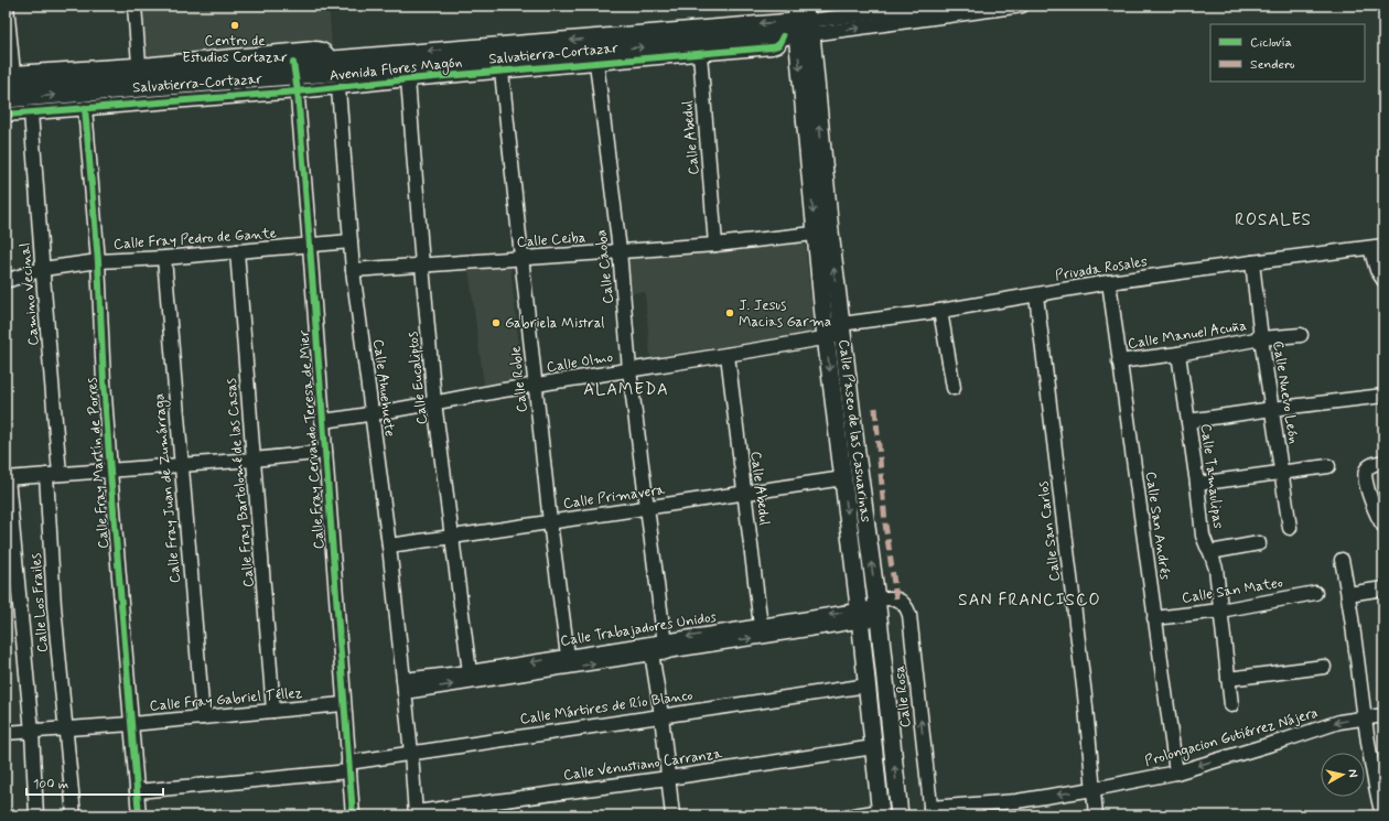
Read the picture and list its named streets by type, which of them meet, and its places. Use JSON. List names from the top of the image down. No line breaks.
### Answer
{"streets":{"main road":["Salvatierra-Cortazar","Calle Paseo de las Casuarinas"],"street":["Avenida Flores Magón","Calle Abedul","Calle Fray Pedro de Gante","Calle Ceiba","Calle Caoba","Privada Rosales","Camino Vecinal","Calle Manuel Acuña","Calle Olmo","Calle Eucaliptos","Calle Roble","Calle Ahuehuete","Calle Nuevo León","Calle Fray Cervando Teresa de Mier","Calle Fray Martín de Porres","Calle Tamaulipas","Calle Fray Bartolomé de las Casas","Calle Fray Juan de Zumárraga","Calle Primavera","Calle San Andrés","Calle San Carlos","Calle San Mateo","Calle Los Frailes","Calle Trabajadores Unidos","Calle Rosa","Calle Fray Gabriel Téllez","Calle Mártires de Río Blanco","Prolongacion Gutiérrez Nájera","Calle Venustiano Carranza"]},"crossings":[["Salvatierra-Cortazar","Avenida Flores Magón"],["Salvatierra-Cortazar","Calle Ahuehuete"],["Salvatierra-Cortazar","Calle Paseo de las Casuarinas"],["Salvatierra-Cortazar","Calle Fray Cervando Teresa de Mier"],["Avenida Flores Magón","Calle Abedul"],["Avenida Flores Magón","Calle Caoba"],["Avenida Flores Magón","Camino Vecinal"],["Avenida Flores Magón","Calle Eucaliptos"],["Avenida Flores Magón","Calle Roble"],["Avenida Flores Magón","Calle Ahuehuete"],["Avenida Flores Magón","Calle Paseo de las Casuarinas"],["Avenida Flores Magón","Calle Fray Cervando Teresa de Mier"],["Avenida Flores Magón","Calle Fray Martín de Porres"],["Calle Abedul","Calle Ceiba"],["Calle Abedul","Calle Olmo"],["Calle Abedul","Calle Primavera"],["Calle Abedul","Calle Trabajadores Unidos"],["Calle Fray Pedro de Gante","Camino Vecinal"],["Calle Fray Pedro de Gante","Calle Ahuehuete"],["Calle Fray Pedro de Gante","Calle Fray Cervando Teresa de Mier"],["Calle Fray Pedro de Gante","Calle Fray Martín de Porres"],["Calle Fray Pedro de Gante","Calle Fray Bartolomé de las Casas"],["Calle Fray Pedro de Gante","Calle Fray Juan de Zumárraga"],["Calle Ceiba","Calle Caoba"],["Calle Ceiba","Calle Eucaliptos"],["Calle Ceiba","Calle Roble"],["Calle Ceiba","Calle Ahuehuete"],["Calle Ceiba","Calle Paseo de las Casuarinas"],["Calle Caoba","Calle Olmo"],["Calle Caoba","Calle Primavera"],["Calle Caoba","Calle Trabajadores Unidos"],["Privada Rosales","Calle Olmo"],["Privada Rosales","Calle Nuevo León"],["Privada Rosales","Calle Paseo de las Casuarinas"],["Privada Rosales","Calle San Andrés"],["Privada Rosales","Calle San Carlos"],["Calle Manuel Acuña","Calle Nuevo León"],["Calle Manuel Acuña","Calle Tamaulipas"],["Calle Manuel Acuña","Calle San Andrés"],["Calle Olmo","Calle Eucaliptos"],["Calle Olmo","Calle Roble"],["Calle Olmo","Calle Ahuehuete"],["Calle Olmo","Calle Paseo de las Casuarinas"],["Calle Olmo","Calle Fray Cervando Teresa de Mier"],["Calle Eucaliptos","Calle Primavera"],["Calle Eucaliptos","Calle Trabajadores Unidos"],["Calle Roble","Calle Primavera"],["Calle Roble","Calle Trabajadores Unidos"],["Calle Ahuehuete","Calle Primavera"],["Calle Ahuehuete","Calle Trabajadores Unidos"],["Calle Ahuehuete","Calle Mártires de Río Blanco"],["Calle Ahuehuete","Calle Venustiano Carranza"],["Calle Paseo de las Casuarinas","Calle Primavera"],["Calle Paseo de las Casuarinas","Calle Trabajadores Unidos"],["Calle Paseo de las Casuarinas","Calle Rosa"],["Calle Paseo de las Casuarinas","Calle Mártires de Río Blanco"],["Calle Paseo de las Casuarinas","Calle Venustiano Carranza"],["Calle Fray Cervando Teresa de Mier","Calle Fray Gabriel Téllez"],["Calle Fray Cervando Teresa de Mier","Calle Mártires de Río Blanco"],["Calle Fray Martín de Porres","Calle Fray Gabriel Téllez"],["Calle Fray Martín de Porres","Calle Mártires de Río Blanco"],["Calle Tamaulipas","Calle San Mateo"],["Calle Fray Bartolomé de las Casas","Calle Fray Gabriel Téllez"],["Calle Fray Juan de Zumárraga","Calle Fray Gabriel Téllez"],["Calle San Andrés","Calle San Mateo"],["Calle San Andrés","Prolongacion Gutiérrez Nájera"],["Calle San Carlos","Prolongacion Gutiérrez Nájera"],["Calle Los Frailes","Calle Fray Gabriel Téllez"],["Calle Trabajadores Unidos","Calle Rosa"],["Calle Rosa","Prolongacion Gutiérrez Nájera"]],"one_way":["Calle Rosa","Prolongacion Gutiérrez Nájera"],"districts":["ROSALES","ALAMEDA","SAN FRANCISCO"],"places":["Centro de Estudios Cortazar","J. Jesus Macias Garma","Gabriela Mistral"],"legend":["Ciclovía","Sendero"],"scale_bar":"100 m","north":"right"}
